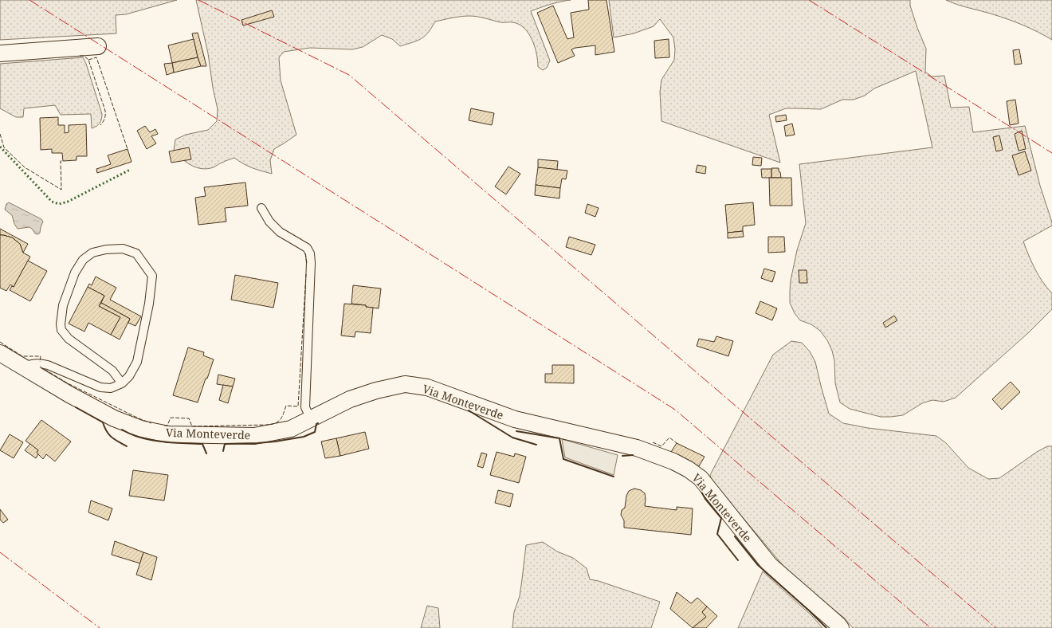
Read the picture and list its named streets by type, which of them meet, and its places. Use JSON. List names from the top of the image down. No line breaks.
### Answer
{"streets":{"street":["Via Monteverde"]}}
